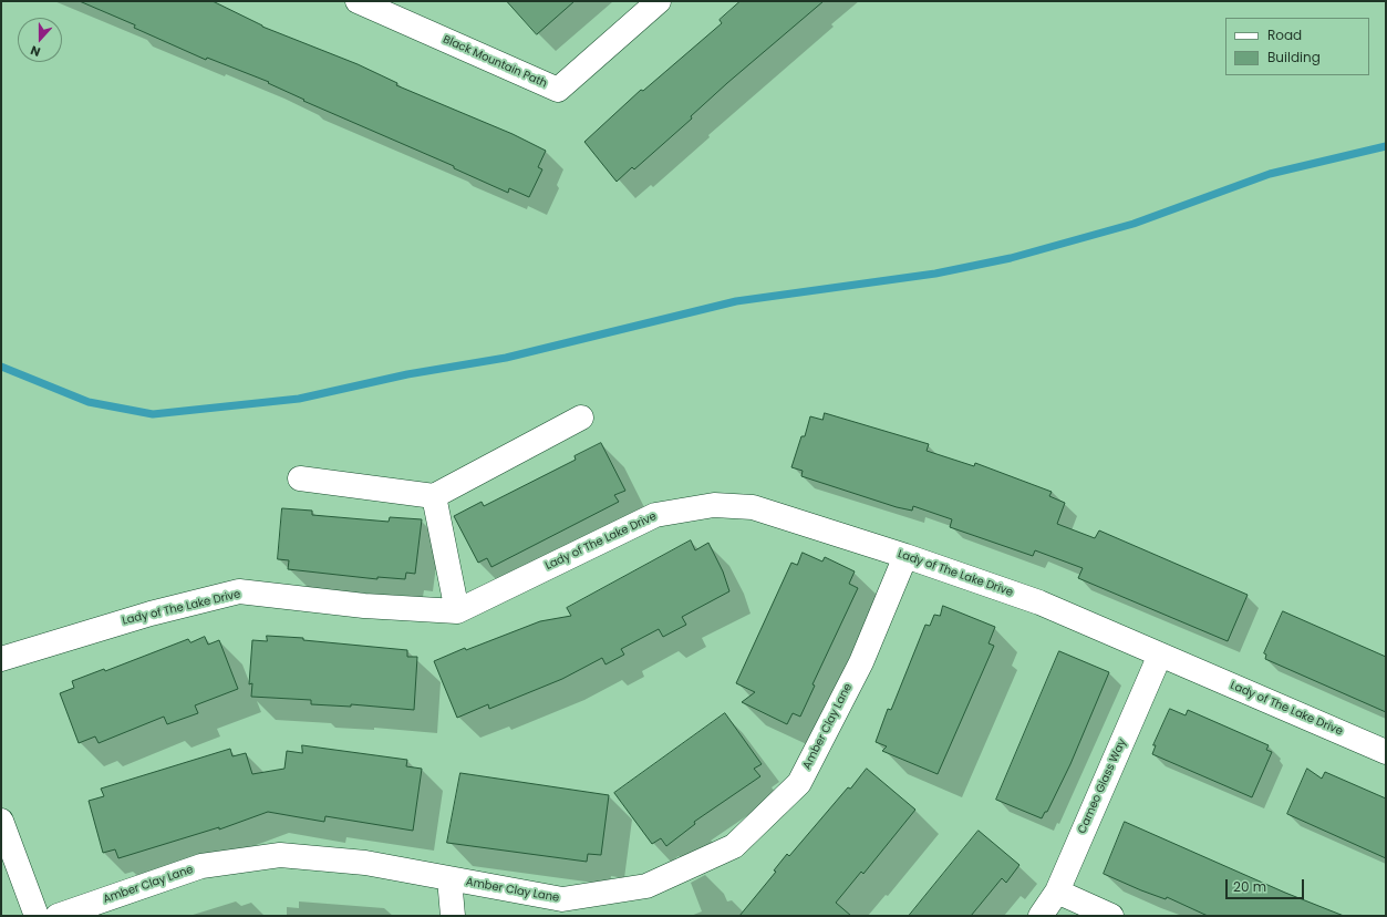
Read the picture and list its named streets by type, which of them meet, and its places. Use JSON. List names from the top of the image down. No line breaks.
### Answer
{"streets":{"street":["Black Mountain Path","Lady of The Lake Drive","Amber Clay Lane","Cameo Glass Way"]},"crossings":[["Lady of The Lake Drive","Amber Clay Lane"],["Lady of The Lake Drive","Cameo Glass Way"]],"legend":["Road","Building"],"scale_bar":"20 m","north":"bottom"}
